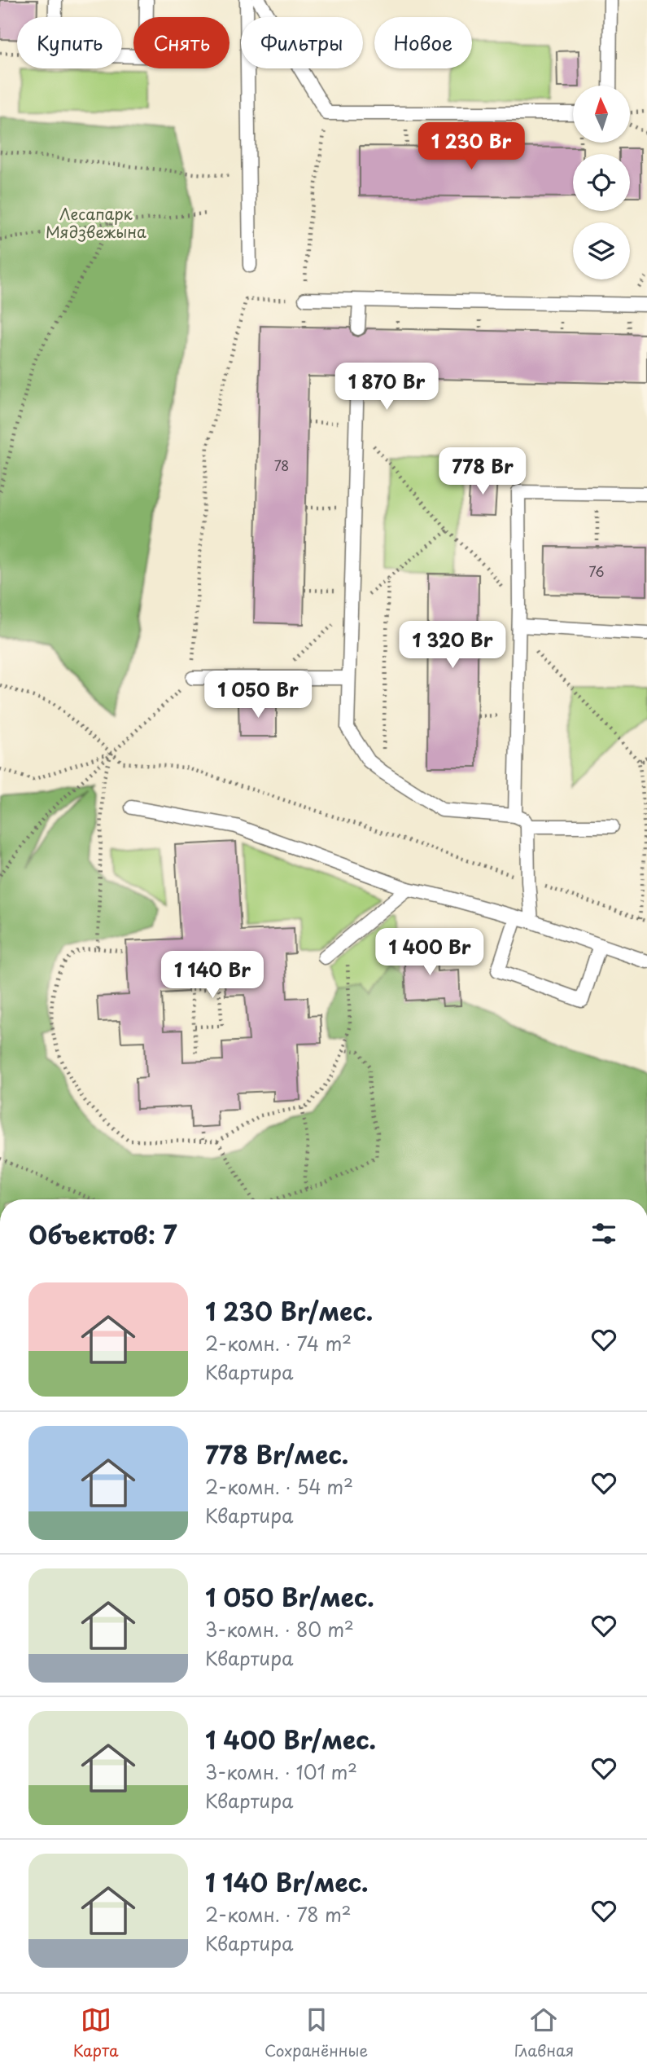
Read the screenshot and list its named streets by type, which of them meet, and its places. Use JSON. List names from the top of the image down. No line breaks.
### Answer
{"parks":["Лесапарк Мядзвежына"],"house_numbers":["78","76"],"north":"top","page":{"chip":["Купить","Снять","Фильтры","Новое"],"price":["1 230 Br","1 870 Br","778 Br","1 320 Br","1 050 Br","1 400 Br","1 140 Br"],"heading":"Объектов: 7","list":[{"name":"1 230 Br/мес.","note":"2-комн. · 74 m² · Квартира"},{"name":"778 Br/мес.","note":"2-комн. · 54 m² · Квартира"},{"name":"1 050 Br/мес.","note":"3-комн. · 80 m² · Квартира"},{"name":"1 400 Br/мес.","note":"3-комн. · 101 m² · Квартира"},{"name":"1 140 Br/мес.","note":"2-комн. · 78 m² · Квартира"}],"tabs":["Карта","Сохранённые","Главная"]}}
